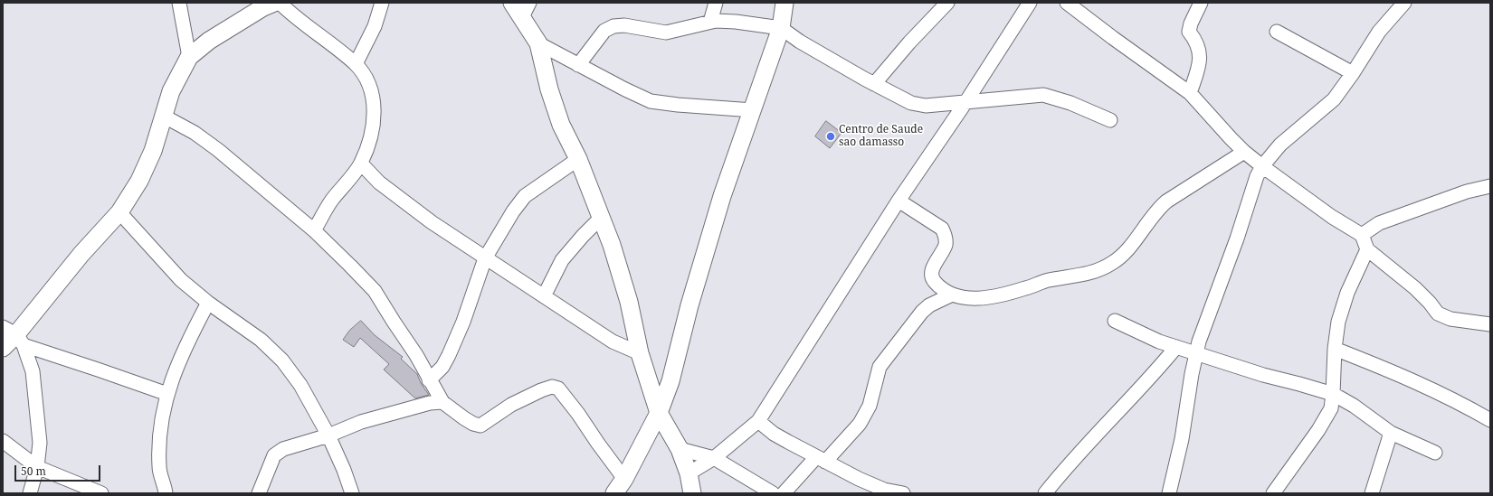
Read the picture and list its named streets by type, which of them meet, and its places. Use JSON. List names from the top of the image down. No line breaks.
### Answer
{"places":["Centro de Saude sao damasso"],"scale_bar":"50 m"}
